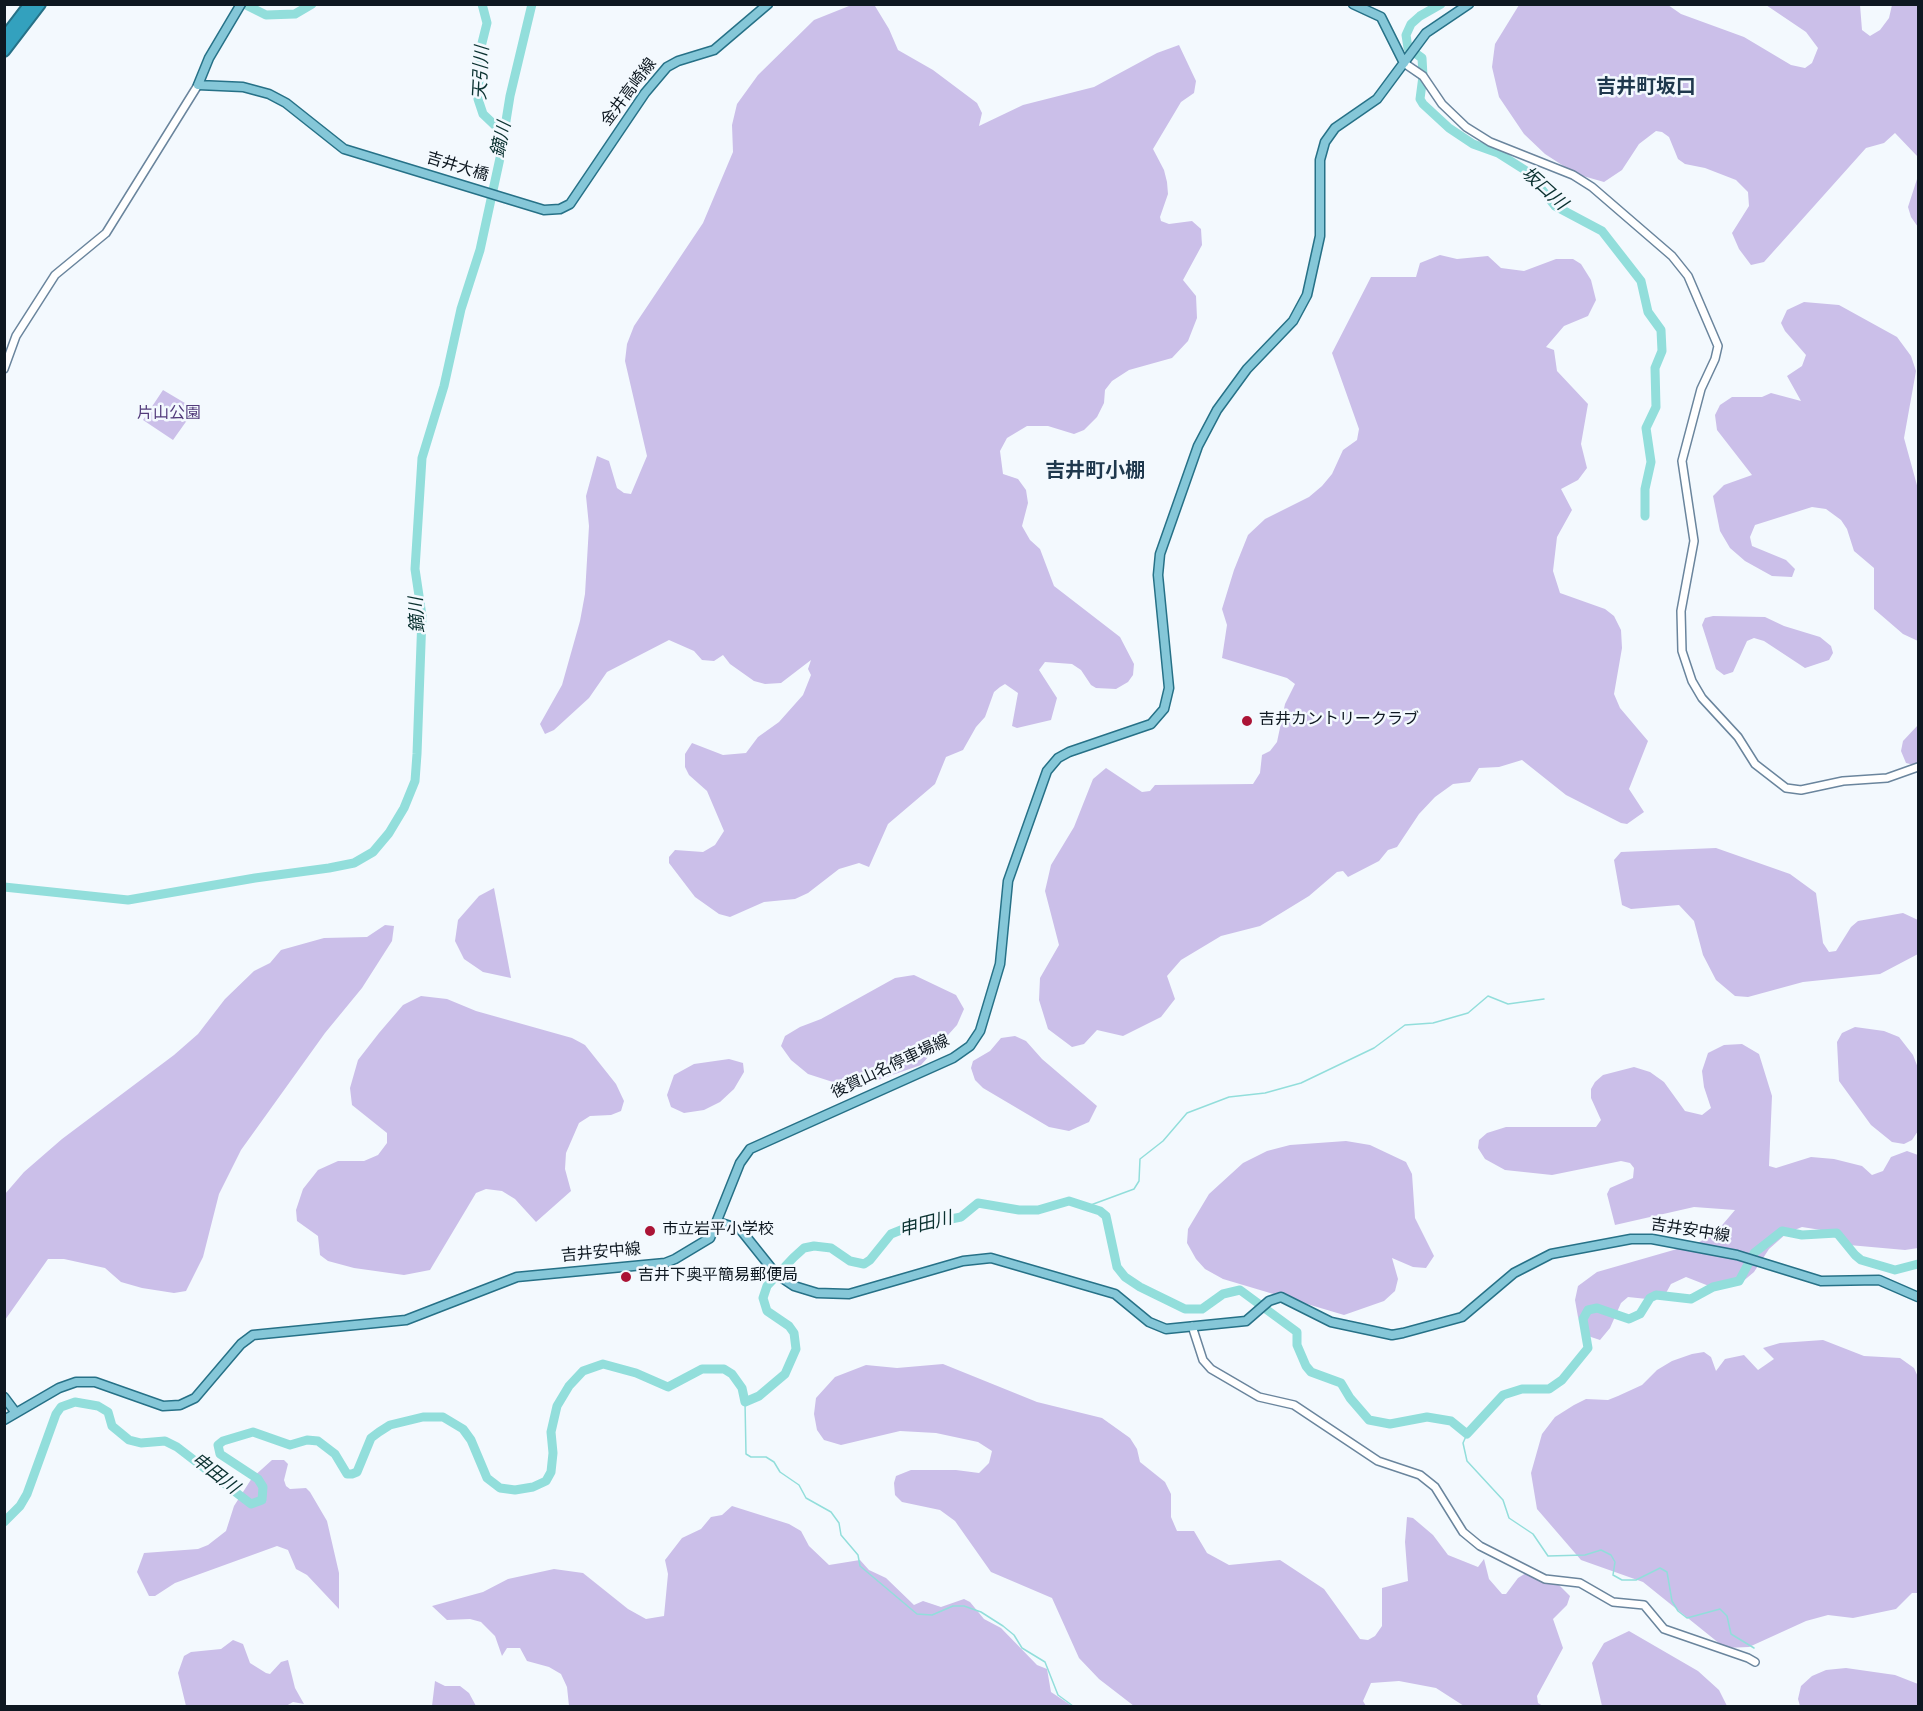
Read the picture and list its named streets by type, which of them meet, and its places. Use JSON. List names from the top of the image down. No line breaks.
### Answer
{"streets":{"main road":["金井高崎線","吉井大橋","後賀山名停車場線","吉井安中線"]},"crossings":[["金井高崎線","吉井大橋"],["後賀山名停車場線","吉井安中線"]],"districts":["吉井町坂口","吉井町小棚"],"water":["天引川","鏑川","坂口川","申田川"],"parks":["片山公園"],"places":["吉井カントリークラブ","市立岩平小学校","吉井下奥平簡易郵便局"]}
